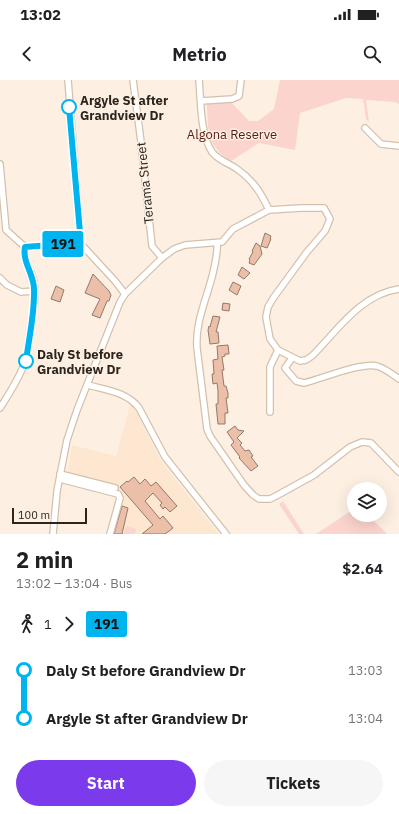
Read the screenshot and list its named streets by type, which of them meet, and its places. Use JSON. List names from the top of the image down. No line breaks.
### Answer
{"streets":{"street":["Terama Street"]},"parks":["Algona Reserve"],"places":["Argyle St after Grandview Dr","Daly St before Grandview Dr"],"lines":["bus line 191"],"scale_bar":"100 m","page":{"status":"13:02","header":"Metrio","on_map":"191","scale":"100 m","heading":["2 min","13:02 – 13:04 · Bus","$2.64"],"legs":["1","191"],"list":[{"name":"Daly St before Grandview Dr","value":"13:03"},{"name":"Argyle St after Grandview Dr","value":"13:04"}],"buttons":["Start","Tickets"]}}
